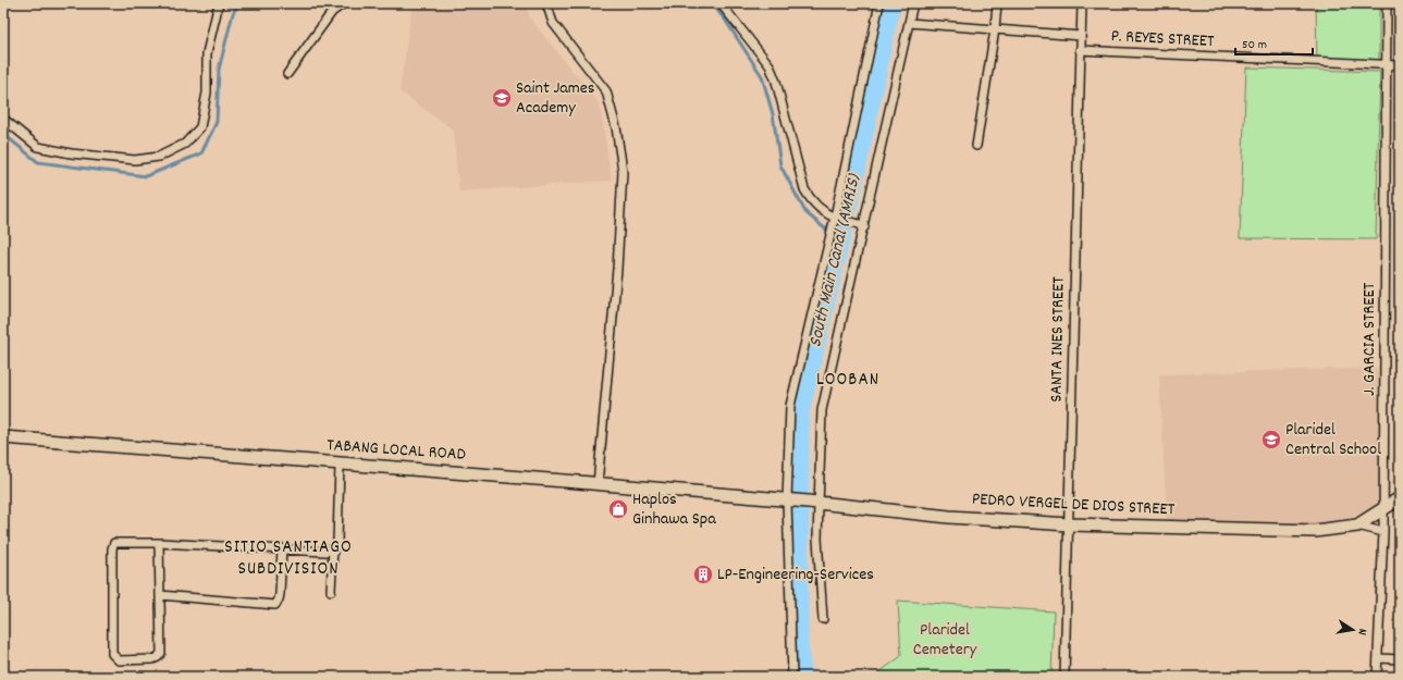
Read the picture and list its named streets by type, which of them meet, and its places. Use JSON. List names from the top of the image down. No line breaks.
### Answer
{"streets":{"street":["P. REYES STREET","SANTA INES STREET","J. GARCIA STREET","TABANG LOCAL ROAD","PEDRO VERGEL DE DIOS STREET"]},"crossings":[["P. REYES STREET","SANTA INES STREET"],["P. REYES STREET","J. GARCIA STREET"],["SANTA INES STREET","PEDRO VERGEL DE DIOS STREET"],["J. GARCIA STREET","PEDRO VERGEL DE DIOS STREET"],["TABANG LOCAL ROAD","PEDRO VERGEL DE DIOS STREET"]],"districts":["LOOBAN","SITIO SANTIAGO SUBDIVISION"],"water":["South Main Canal (AMRIS)"],"parks":["Plaridel Cemetery"],"places":{"school or university":["Saint James Academy","Plaridel Central School"],"shop":["Haplos Ginhawa Spa"],"building":["LP-Engineering-Services"]},"scale_bar":"50 m","north":"right"}
